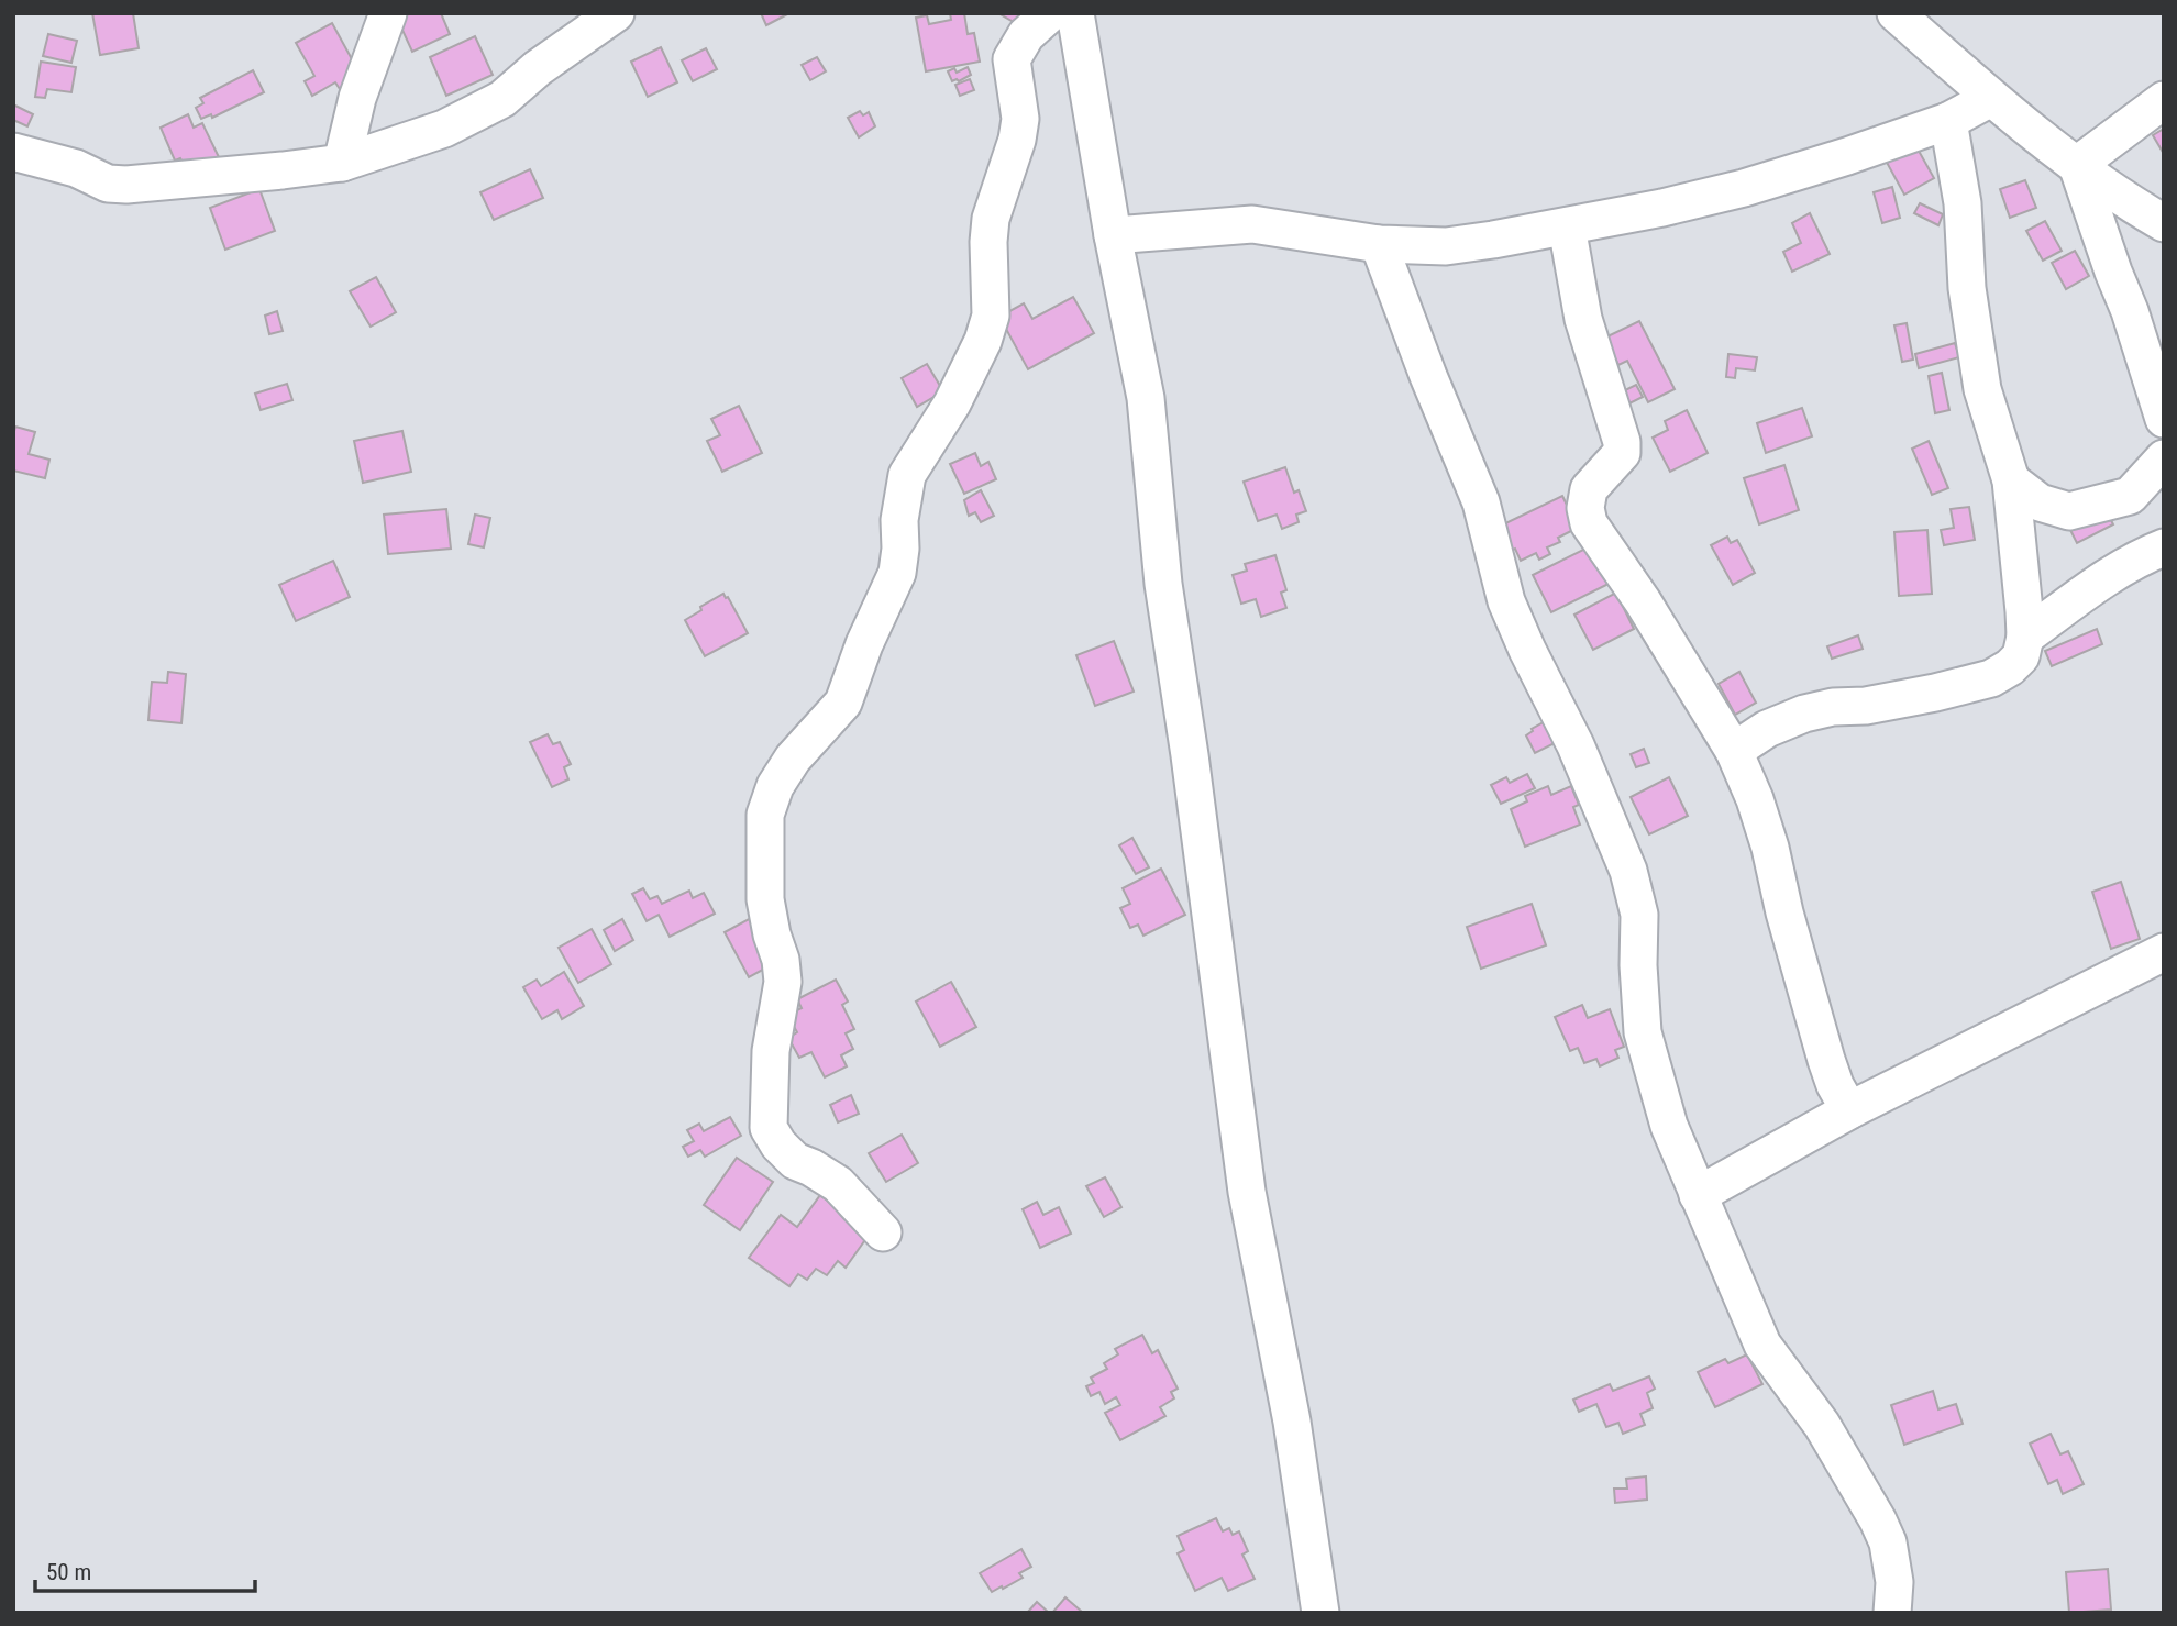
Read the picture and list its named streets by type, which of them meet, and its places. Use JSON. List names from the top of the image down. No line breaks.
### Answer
{"scale_bar":"50 m"}
